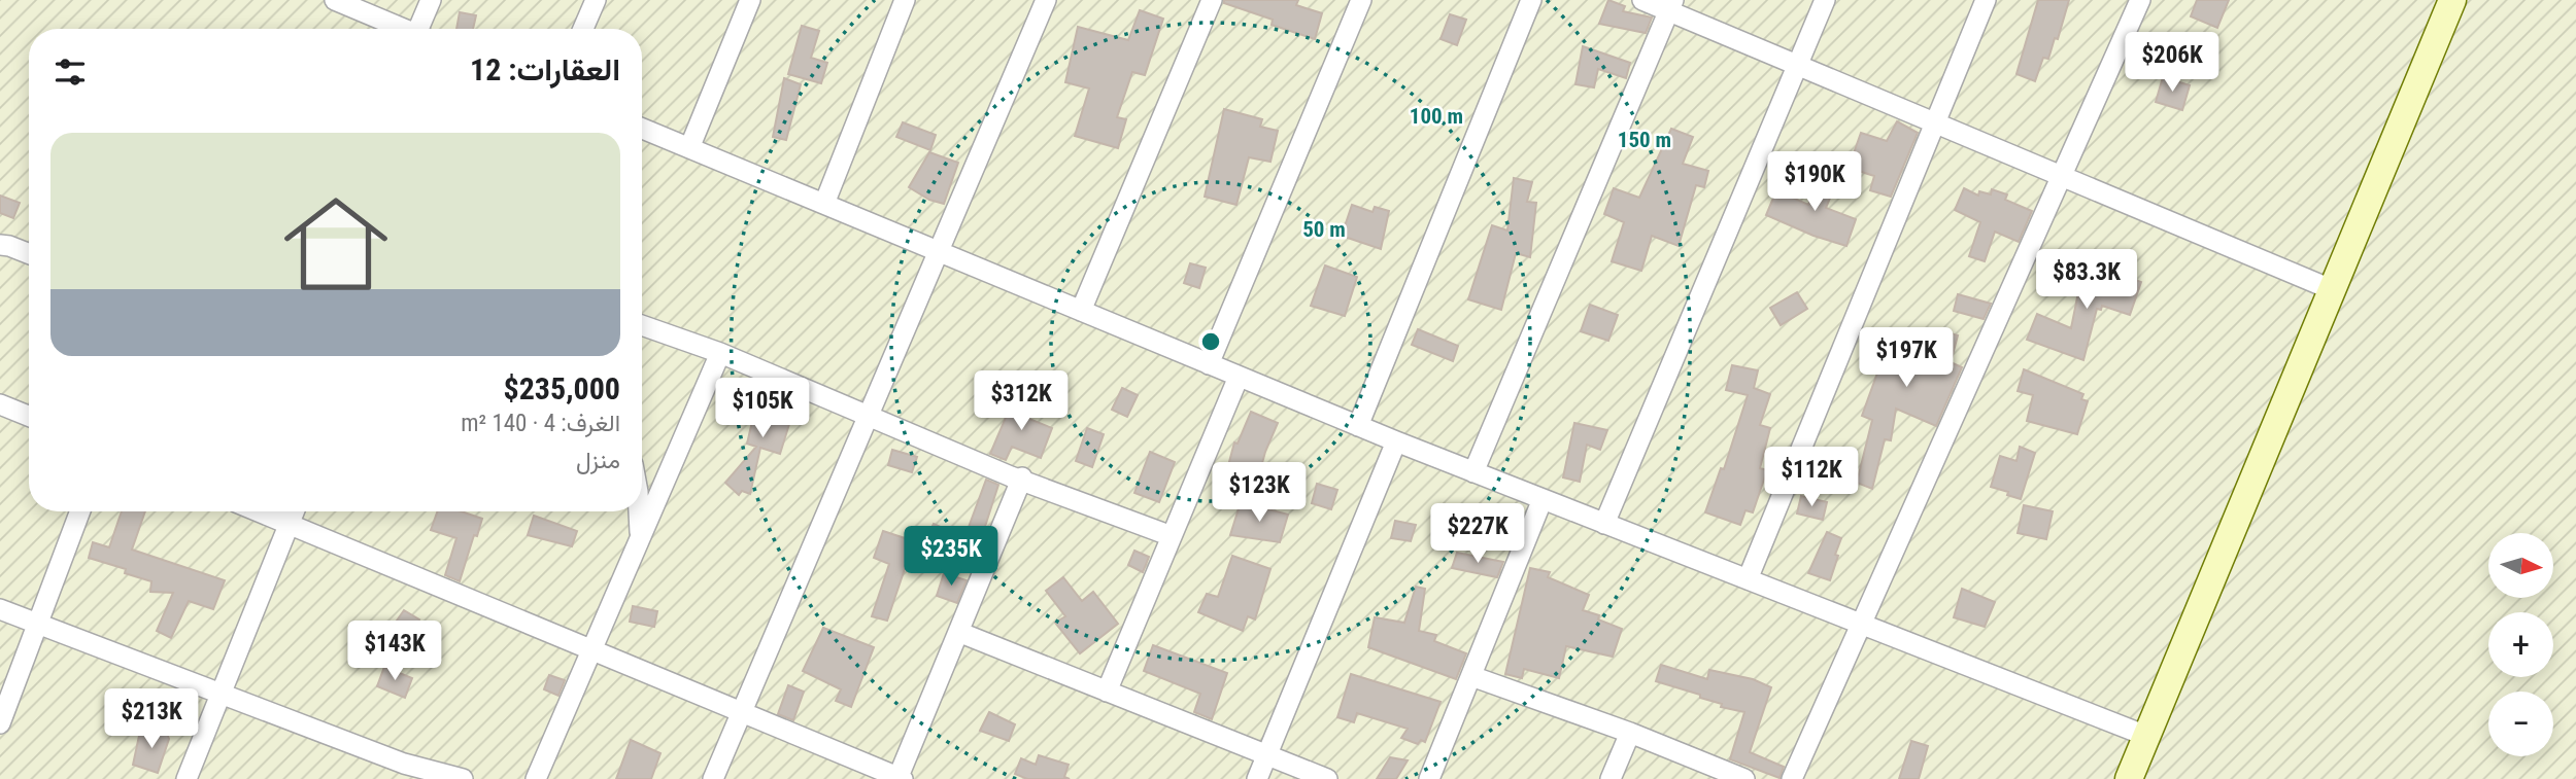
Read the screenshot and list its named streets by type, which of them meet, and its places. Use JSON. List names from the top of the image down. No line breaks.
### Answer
{"north":"right","page":{"heading":"العقارات: 12","price":["$206K","$190K","$83.3K","$197K","$312K","$105K","$112K","$123K","$227K","$235K","$143K","$213K"],"list":[{"name":"$235,000","note":"الغرف: 4 · 140 m² · منزل"}],"map_buttons":["+","−"]},"rings":["100 m","150 m","50 m"]}
